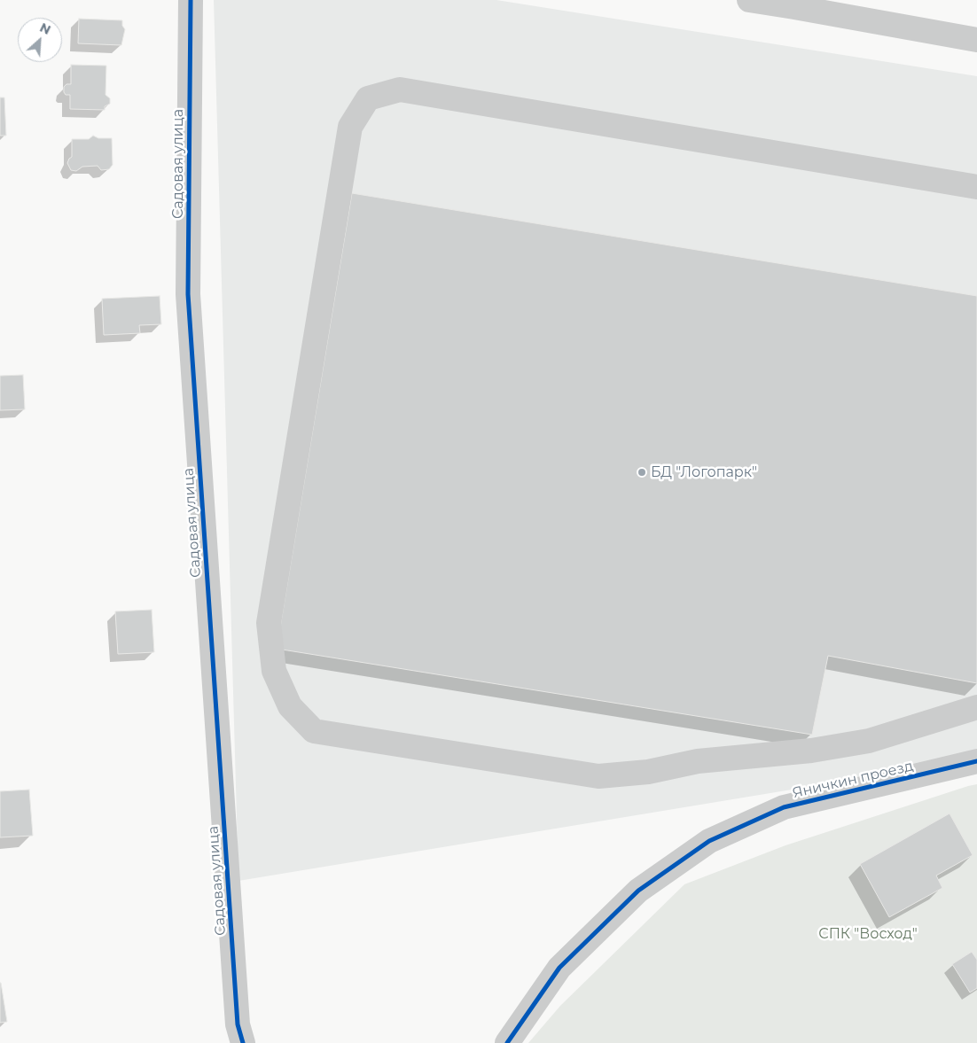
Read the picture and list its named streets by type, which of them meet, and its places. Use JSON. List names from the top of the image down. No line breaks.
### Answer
{"streets":{"street":["Садовая улица","Яничкин проезд"]},"parks":["СПК \"Восход\""],"places":["БД \"Логопарк\""],"north":"top right"}
